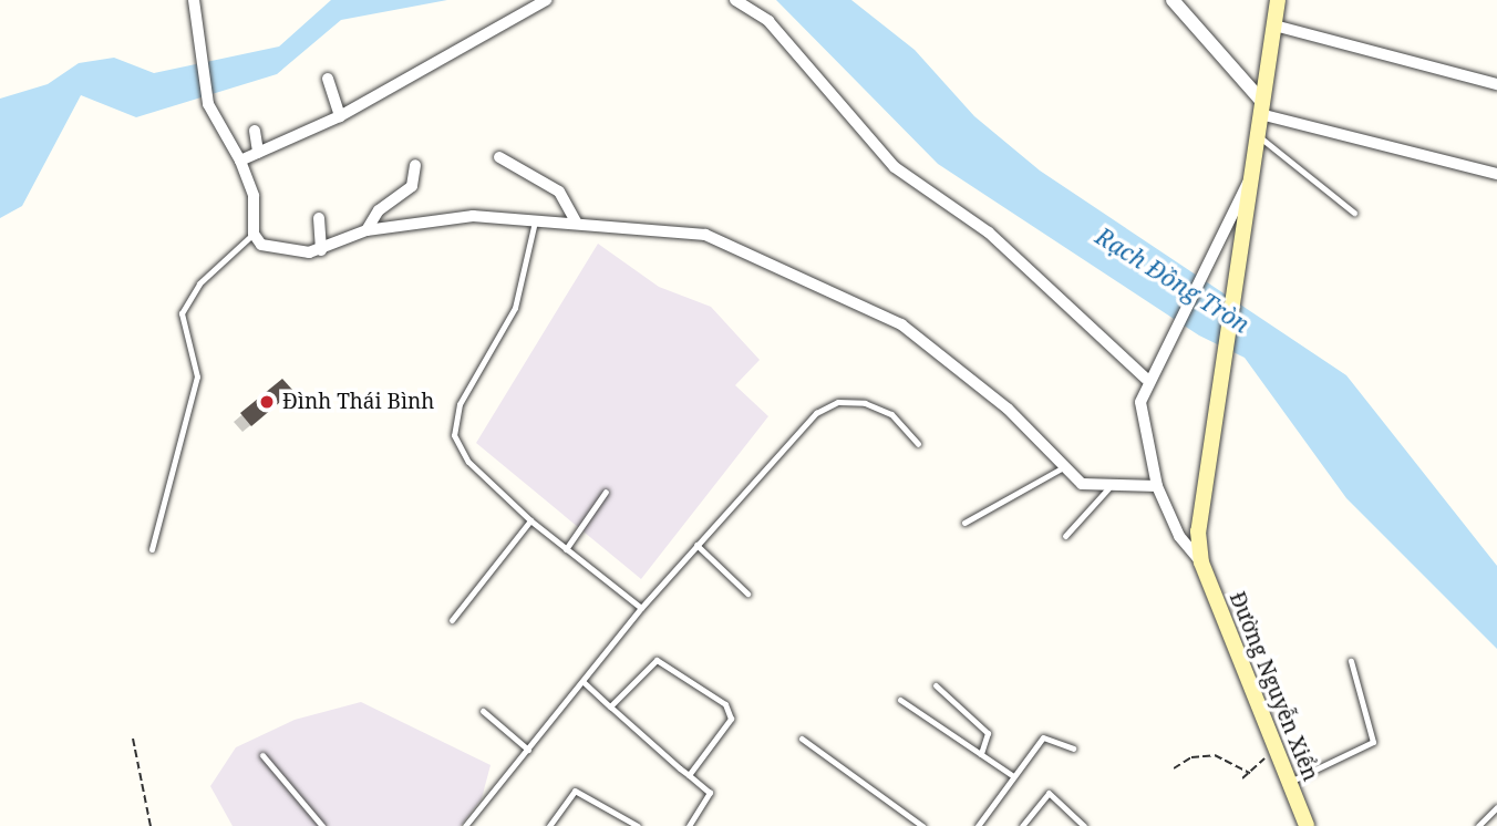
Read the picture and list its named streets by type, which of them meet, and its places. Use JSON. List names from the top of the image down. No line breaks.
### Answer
{"streets":{"main road":["Đường Nguyễn Xiển"]},"water":["Rạch Đồng Tròn"],"places":["Đình Thái Bình"]}
